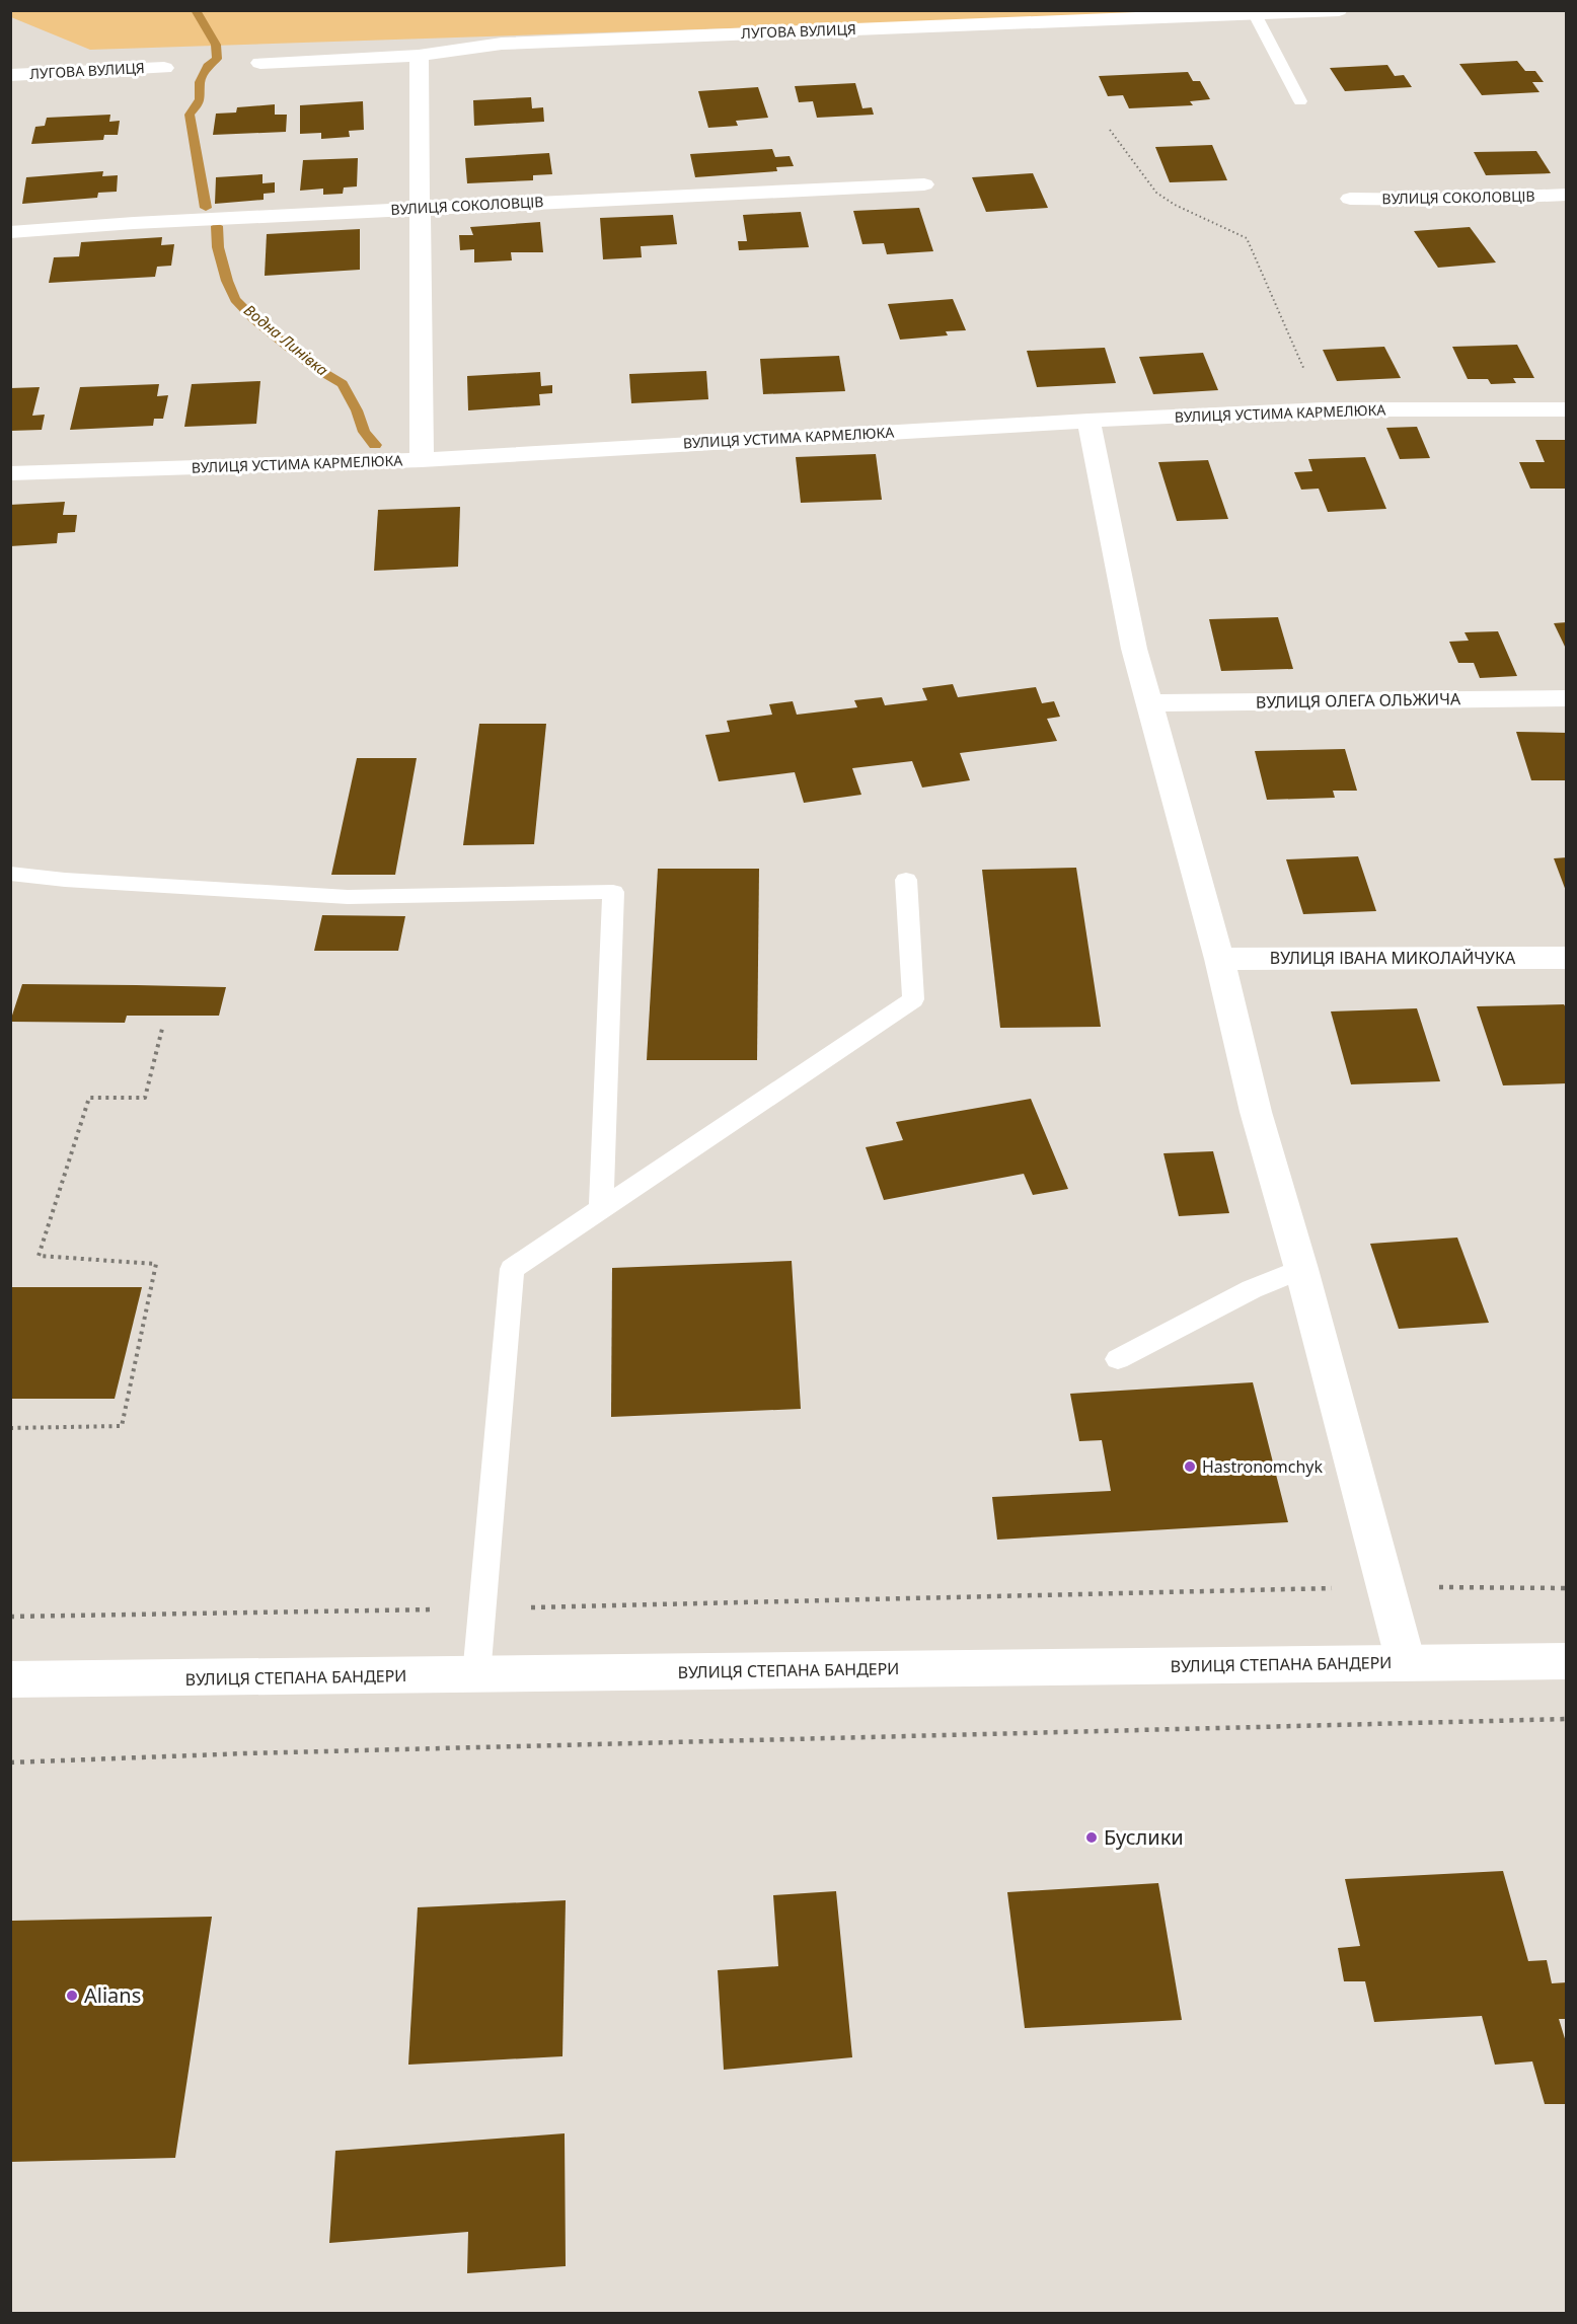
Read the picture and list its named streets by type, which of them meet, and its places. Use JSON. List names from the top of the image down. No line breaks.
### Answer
{"streets":{"street":["ЛУГОВА ВУЛИЦЯ","ВУЛИЦЯ СОКОЛОВЦІВ","ВУЛИЦЯ УСТИМА КАРМЕЛЮКА","ВУЛИЦЯ ОЛЕГА ОЛЬЖИЧА","ВУЛИЦЯ ІВАНА МИКОЛАЙЧУКА","ВУЛИЦЯ СТЕПАНА БАНДЕРИ"]},"water":["Водна Линівка"],"places":["Hastronomchyk","Буслики","Alians"]}
